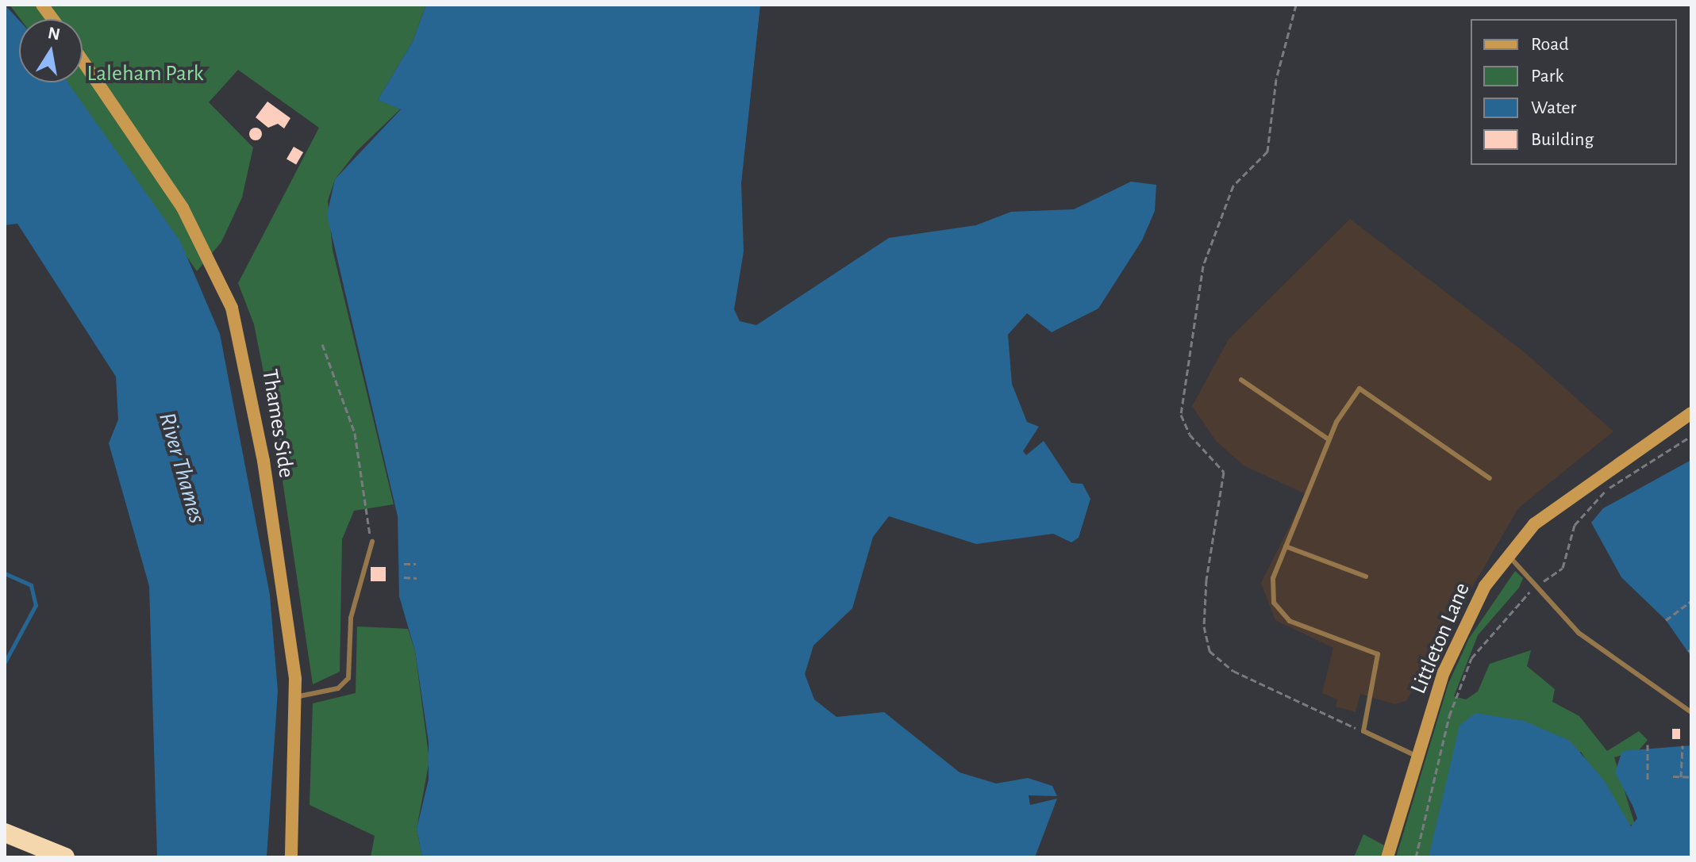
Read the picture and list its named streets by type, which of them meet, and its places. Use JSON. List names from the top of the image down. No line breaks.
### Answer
{"streets":{"street":["Thames Side","Littleton Lane"]},"water":["River Thames"],"parks":["Laleham Park"],"legend":["Road","Park","Water","Building"],"north":"top"}
